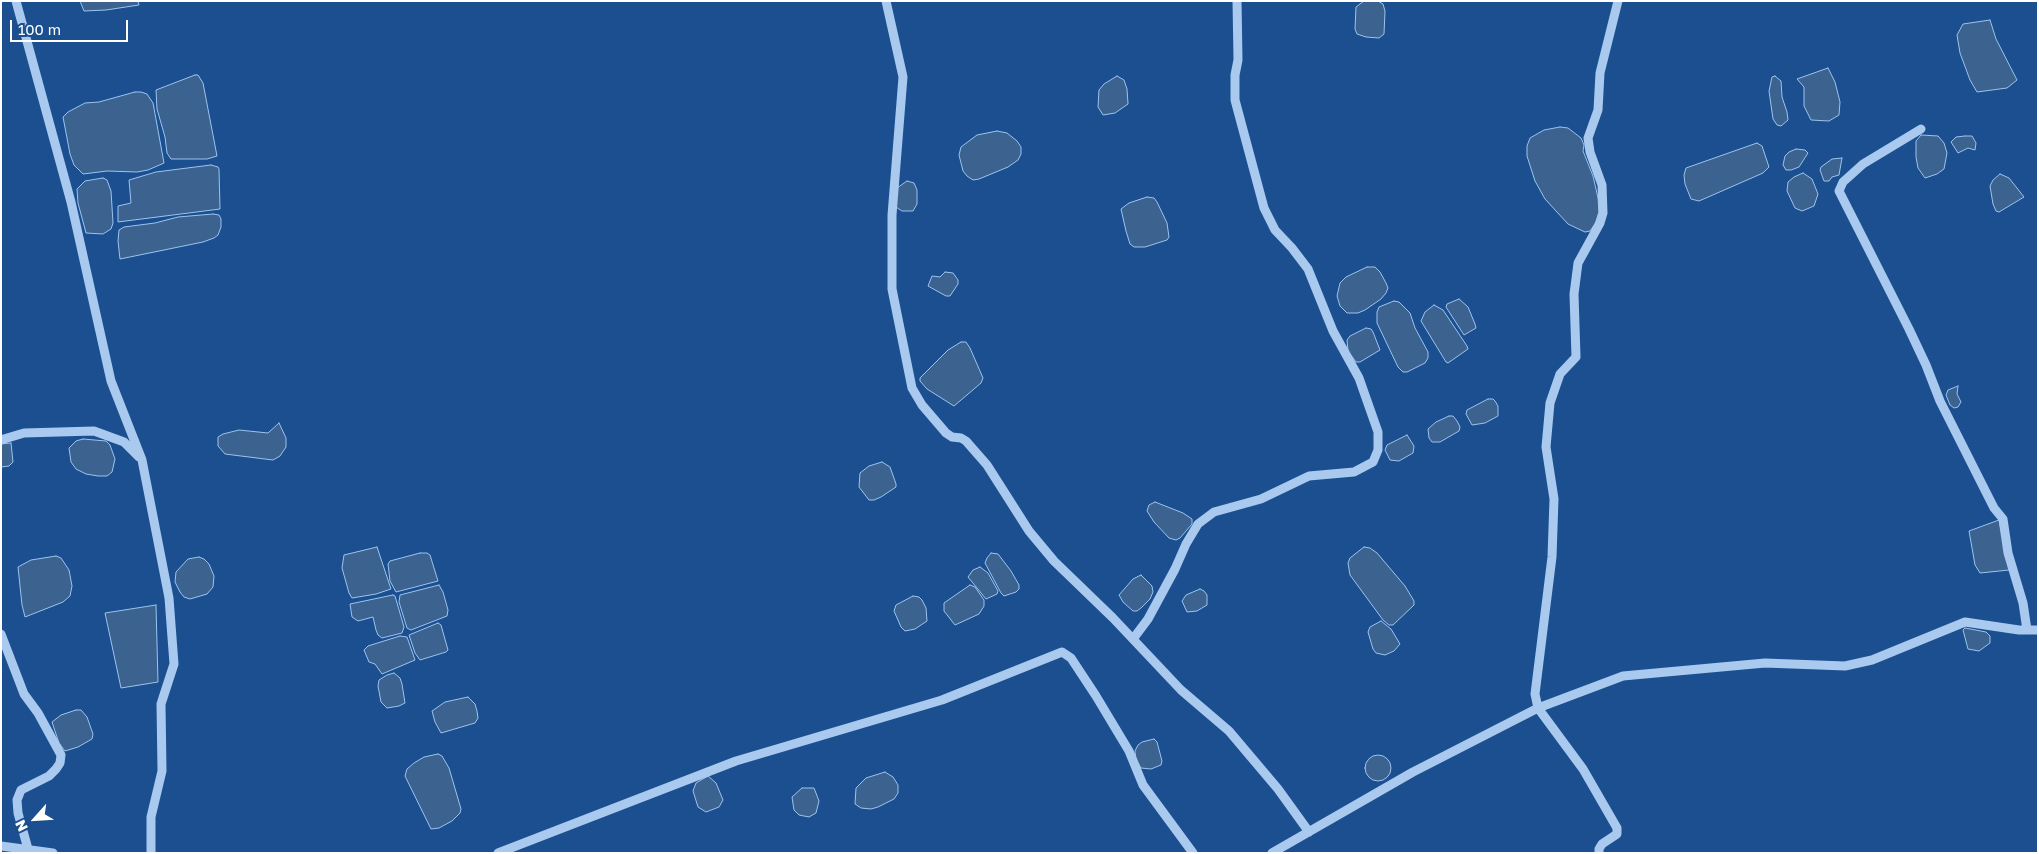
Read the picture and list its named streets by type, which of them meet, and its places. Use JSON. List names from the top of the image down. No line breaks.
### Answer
{"scale_bar":"100 m","north":"bottom left"}
